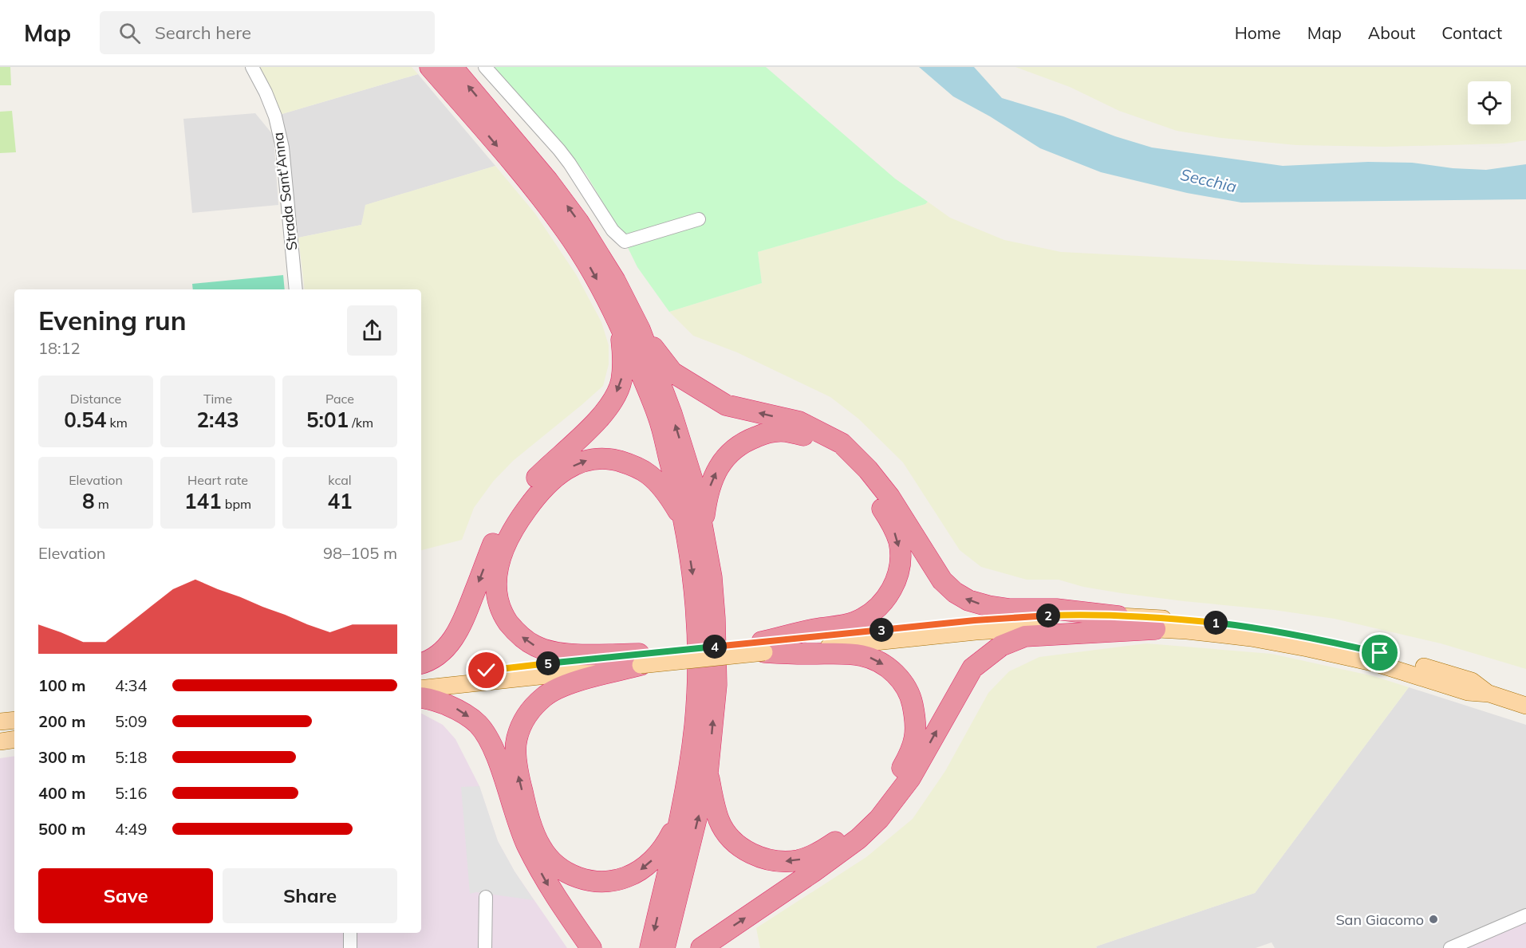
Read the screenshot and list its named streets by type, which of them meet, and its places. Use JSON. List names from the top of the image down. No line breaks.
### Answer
{"streets":{"street":["Strada Sant'Anna"]},"water":["Secchia"],"places":["San Giacomo"],"page":{"header":"Map","search":"Search here","nav":["Home","Map","About","Contact"],"heading":["Evening run","18:12"],"stats":[["Distance","0.54 km"],["Time","2:43"],["Pace","5:01 /km"],["Elevation","8 m"],["Heart rate","141 bpm"],["kcal","41"]],"chart":["Elevation","98–105 m"],"pins":["2","1","3","4","5"],"list":[{"name":"100 m","note":"4:34"},{"name":"200 m","note":"5:09"},{"name":"300 m","note":"5:18"},{"name":"400 m","note":"5:16"},{"name":"500 m","note":"4:49"}],"buttons":["Save","Share"]}}
